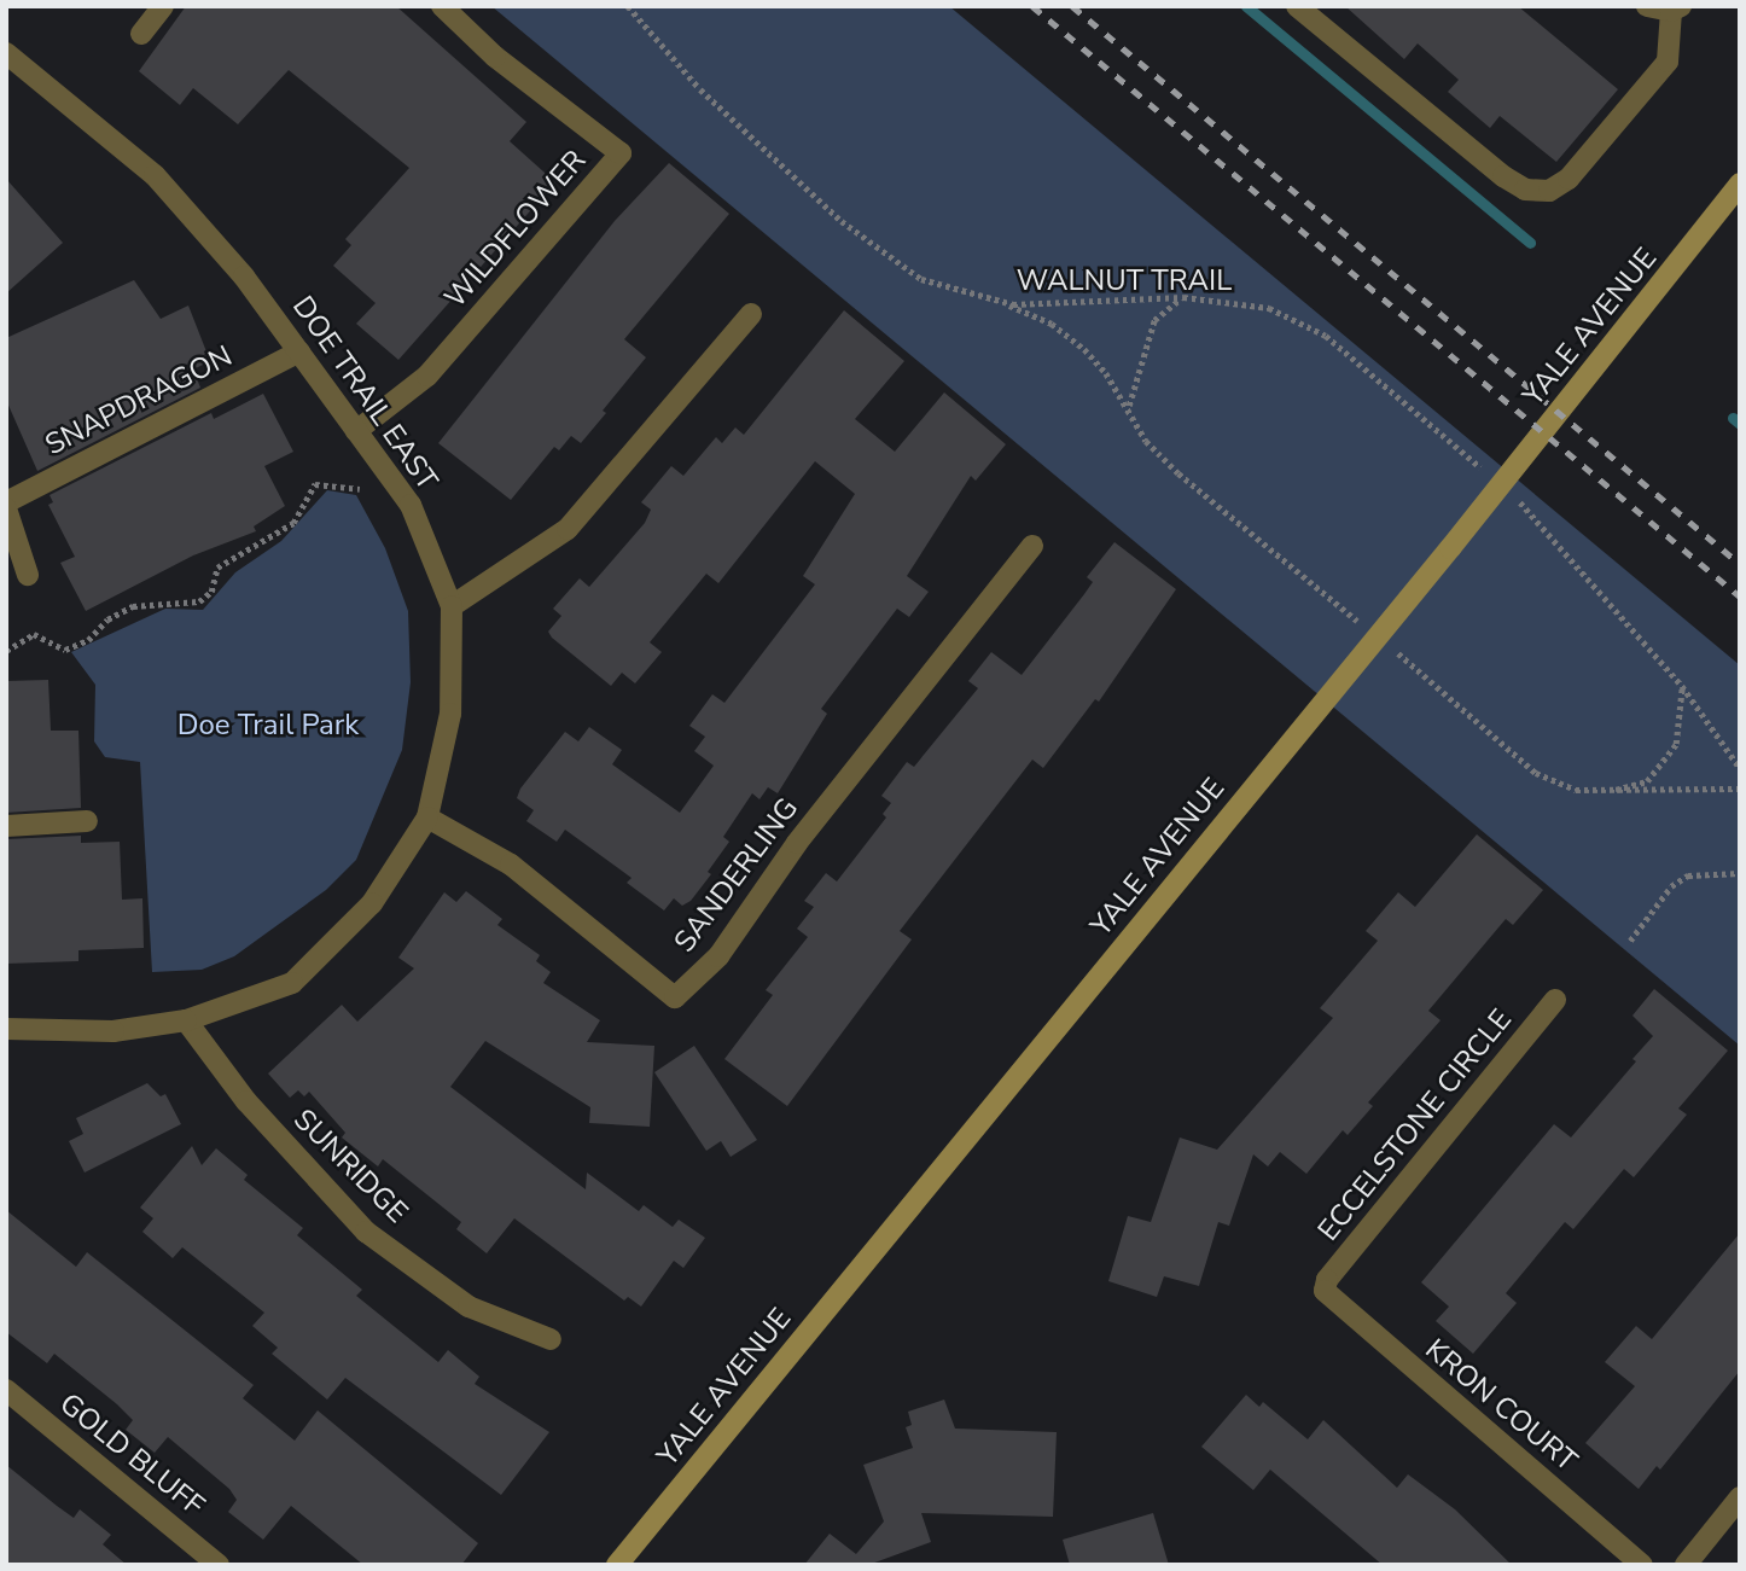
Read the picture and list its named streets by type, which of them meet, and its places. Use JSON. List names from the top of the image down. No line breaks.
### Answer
{"streets":{"main road":["YALE AVENUE"],"street":["WILDFLOWER","DOE TRAIL EAST","SNAPDRAGON","SANDERLING","ECCELSTONE CIRCLE","SUNRIDGE","KRON COURT","GOLD BLUFF"],"path":["WALNUT TRAIL"]},"crossings":[["WILDFLOWER","DOE TRAIL EAST"],["DOE TRAIL EAST","SNAPDRAGON"],["DOE TRAIL EAST","SANDERLING"],["DOE TRAIL EAST","SUNRIDGE"],["ECCELSTONE CIRCLE","KRON COURT"]],"parks":["Doe Trail Park"]}
